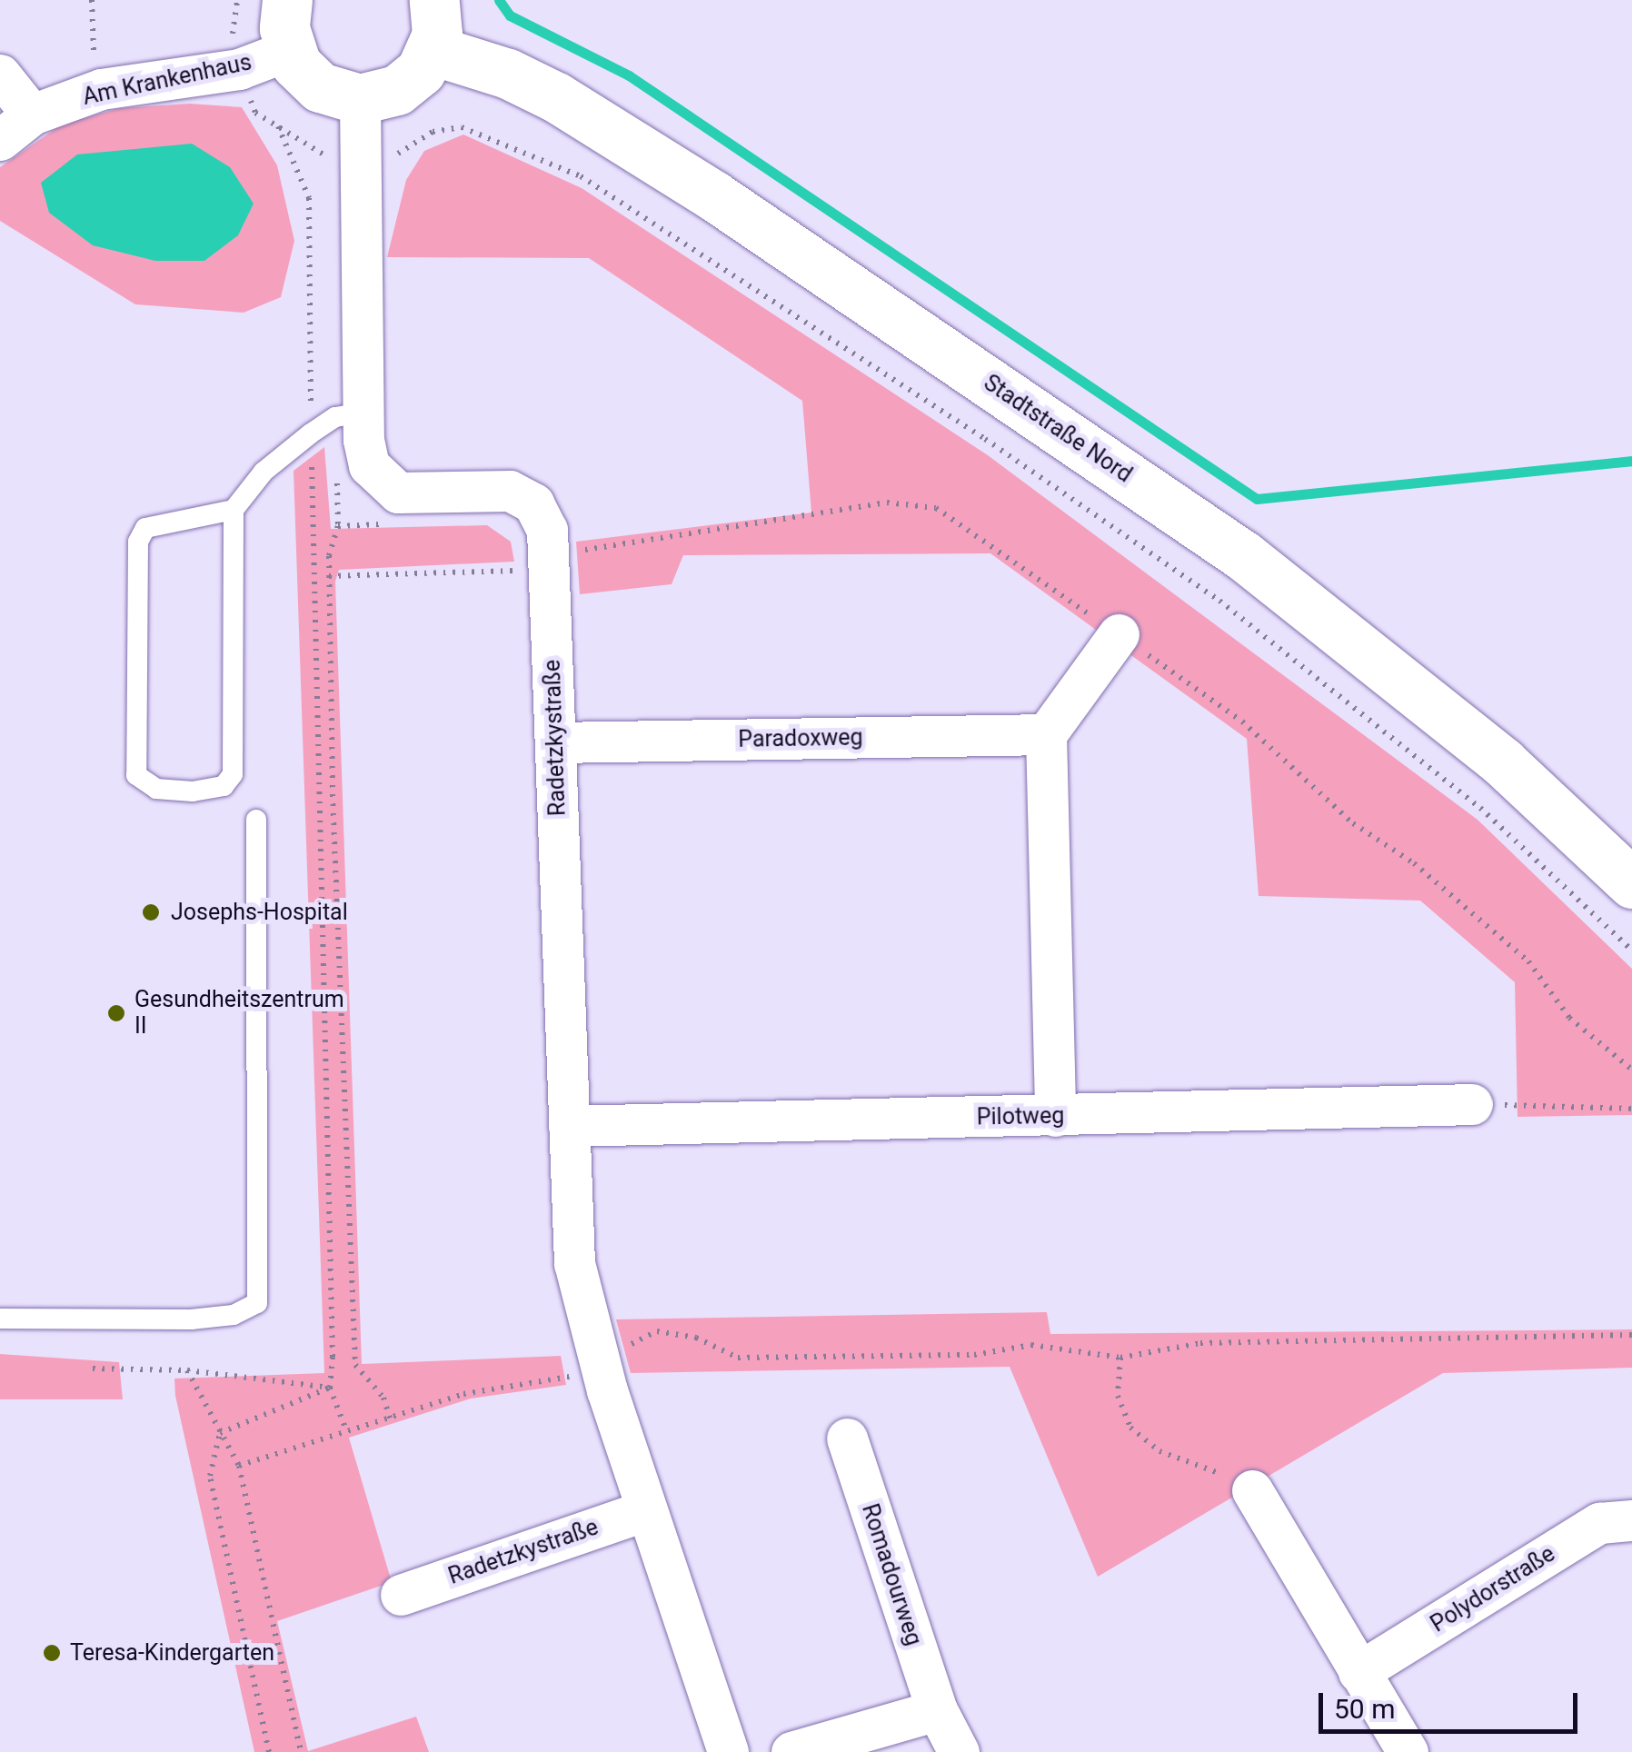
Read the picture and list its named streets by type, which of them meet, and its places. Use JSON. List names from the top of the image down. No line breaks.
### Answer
{"streets":{"main road":["Stadtstraße Nord"],"street":["Am Krankenhaus","Radetzkystraße","Paradoxweg","Pilotweg","Romadourweg","Polydorstraße"]},"crossings":[["Radetzkystraße","Paradoxweg"],["Radetzkystraße","Pilotweg"]],"places":["Josephs-Hospital","Gesundheitszentrum II","Teresa-Kindergarten"],"scale_bar":"50 m"}
